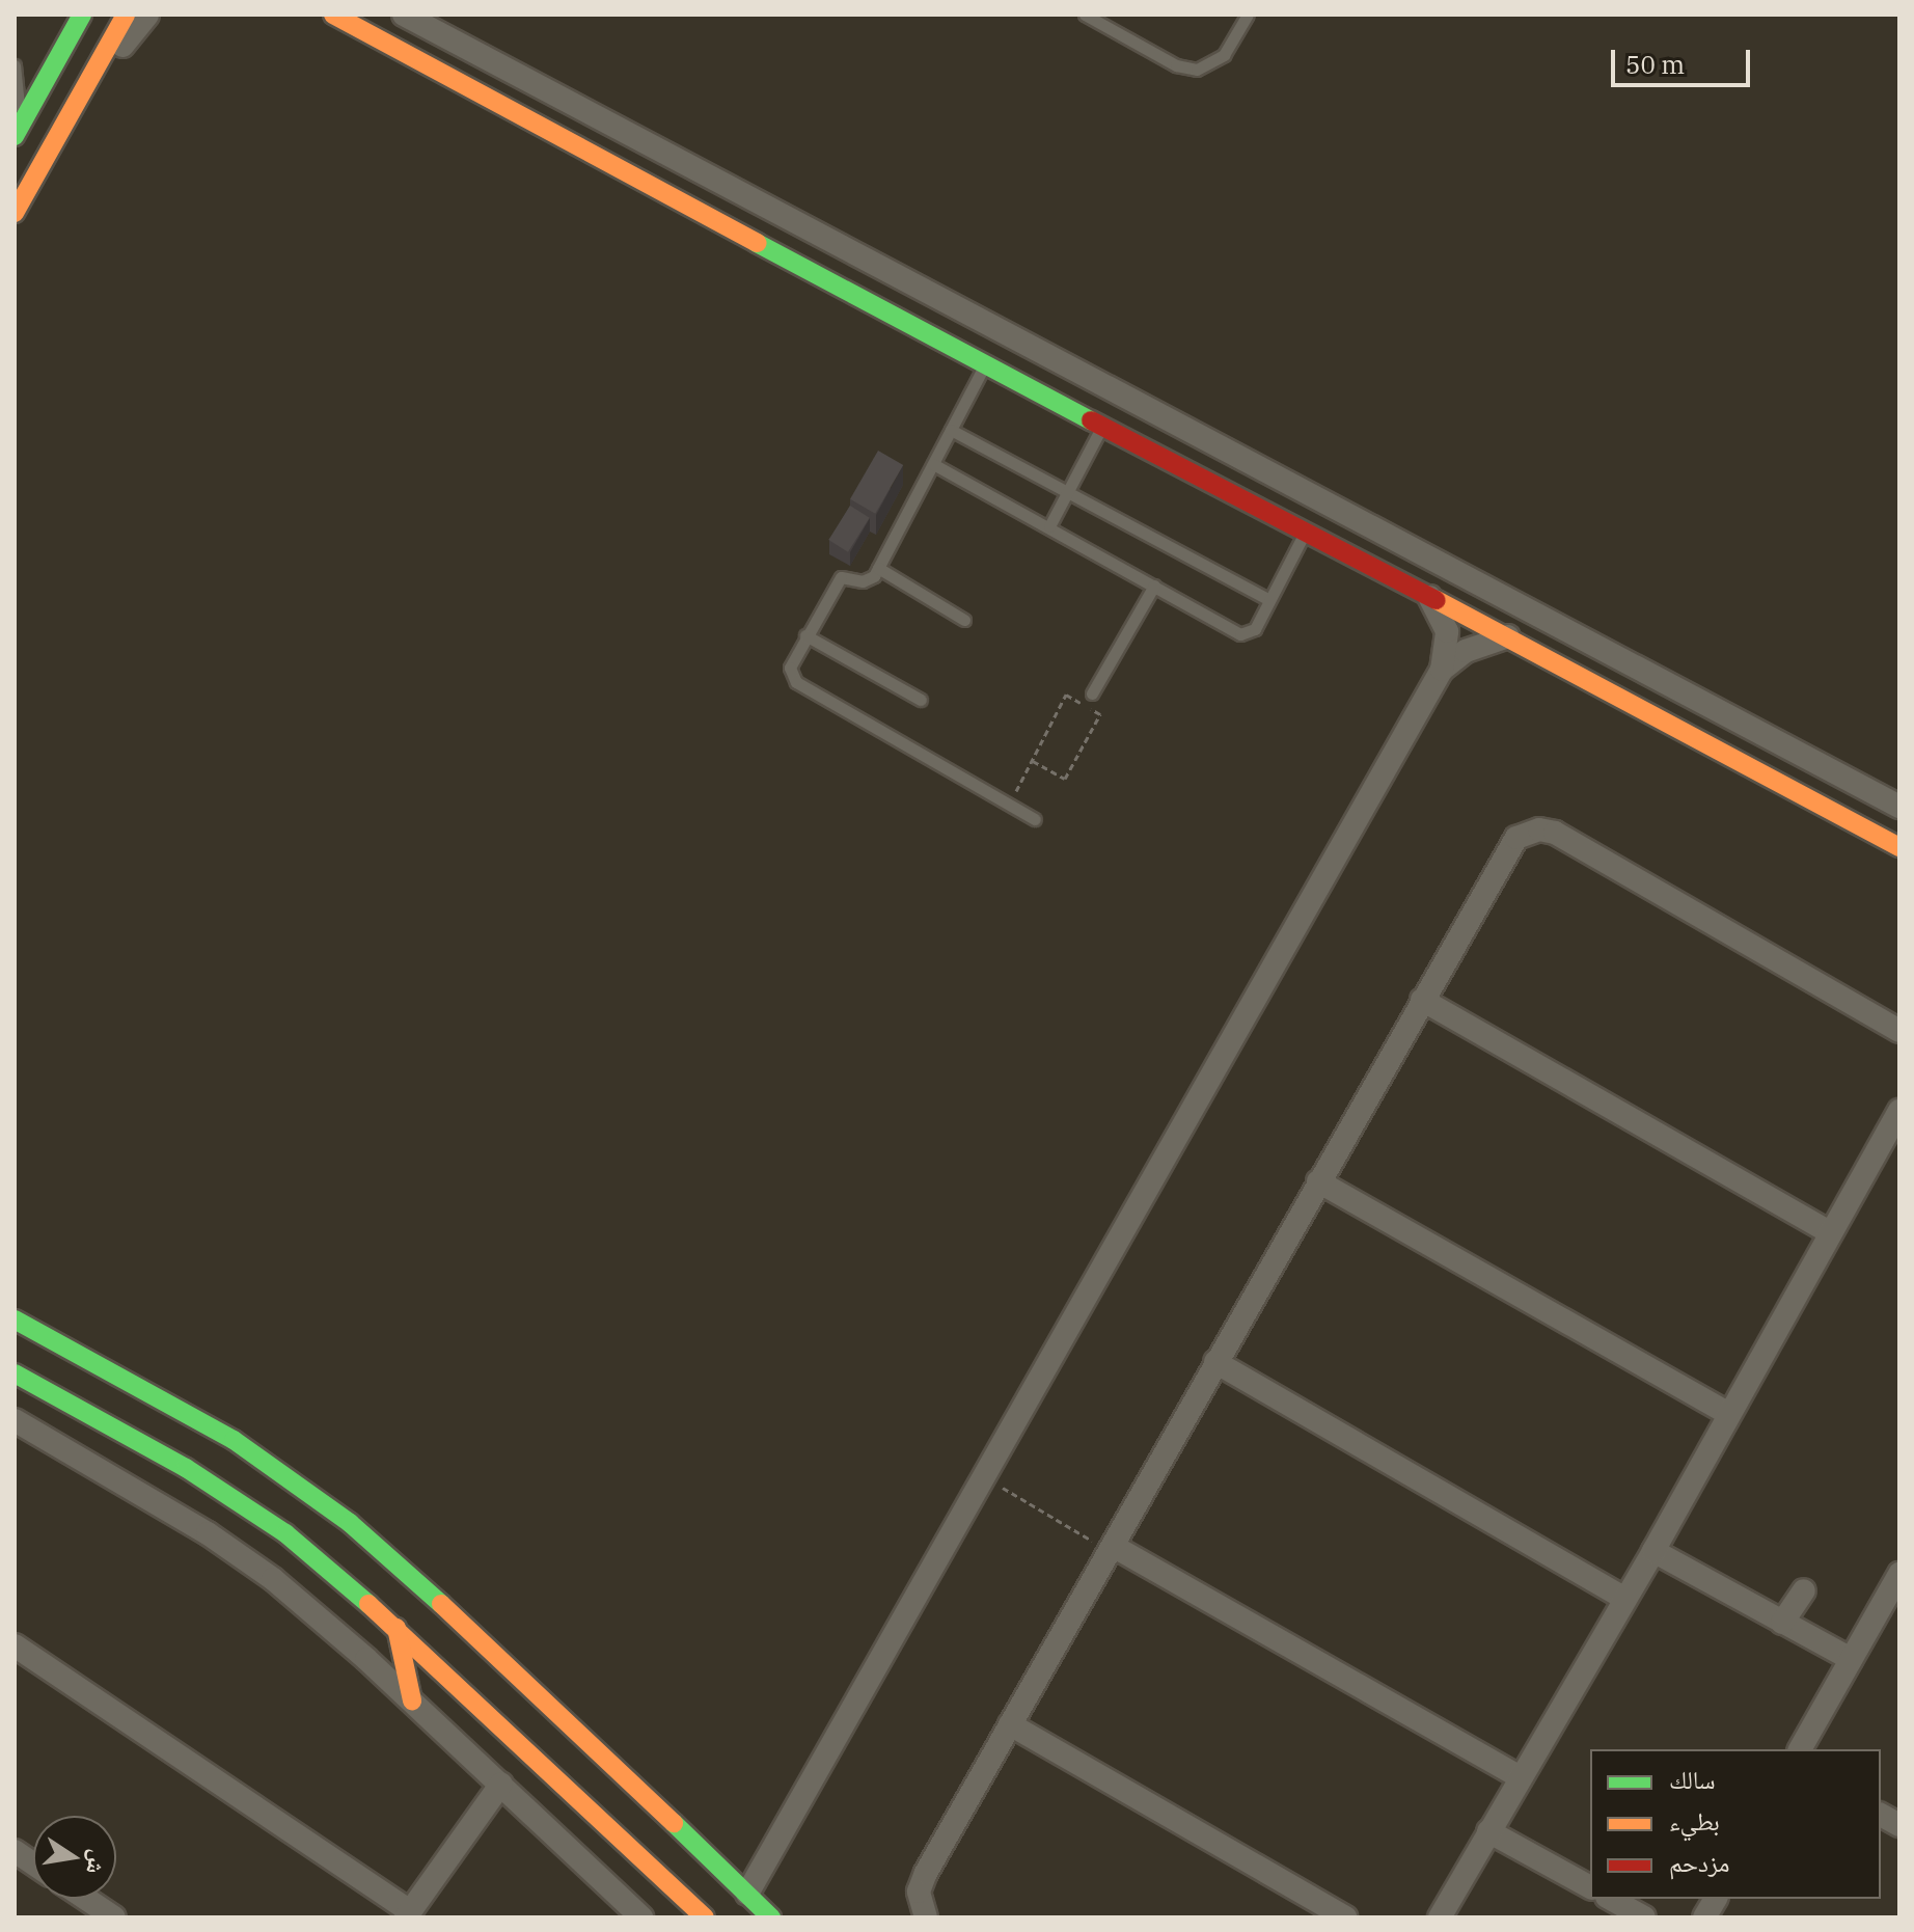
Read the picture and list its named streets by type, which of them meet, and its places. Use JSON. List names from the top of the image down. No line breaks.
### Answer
{"legend":["سالك","بطيء","مزدحم"],"scale_bar":"50 m","north":"right"}
